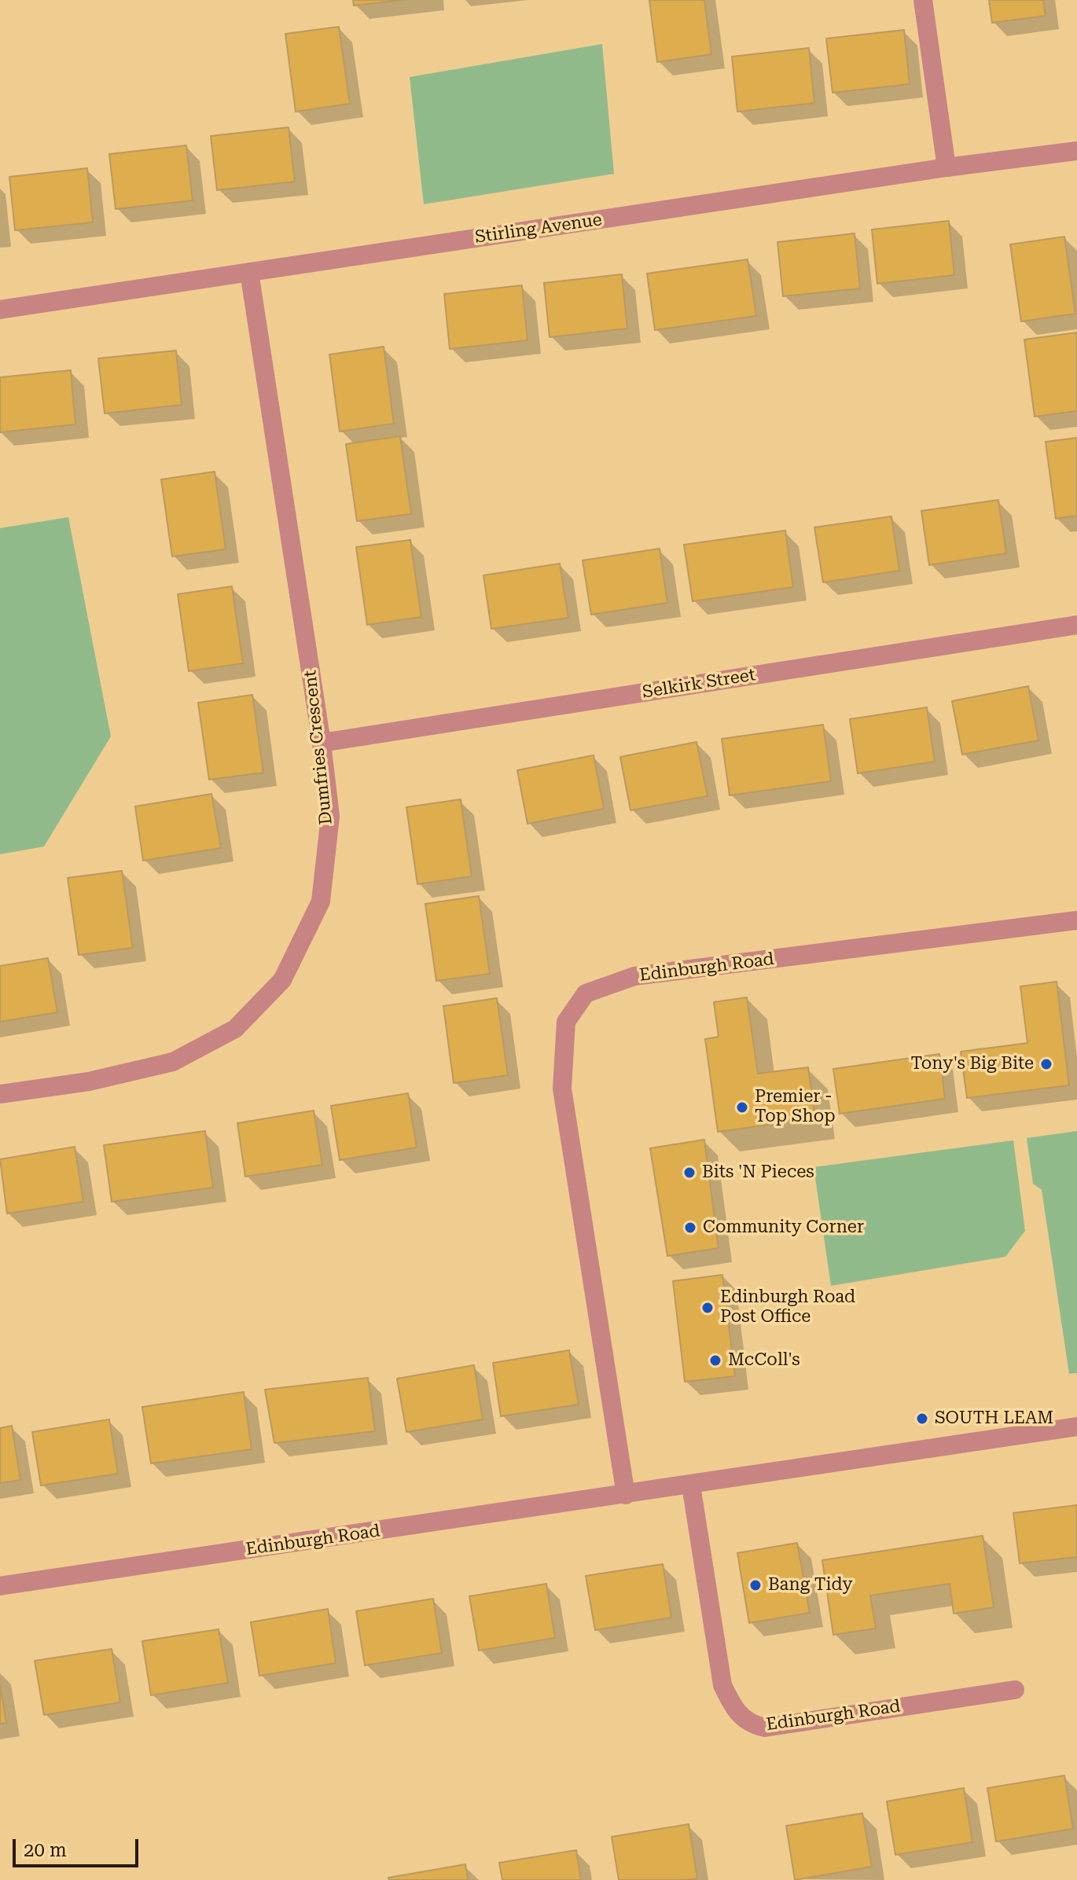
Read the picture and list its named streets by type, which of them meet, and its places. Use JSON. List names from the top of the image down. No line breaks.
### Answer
{"streets":{"street":["Stirling Avenue","Selkirk Street","Dumfries Crescent","Edinburgh Road"]},"crossings":[["Stirling Avenue","Dumfries Crescent"],["Selkirk Street","Dumfries Crescent"]],"places":["Tony's Big Bite","Premier - Top Shop","Bits 'N Pieces","Community Corner","Edinburgh Road Post Office","McColl's","SOUTH LEAM","Bang Tidy"],"scale_bar":"20 m"}
